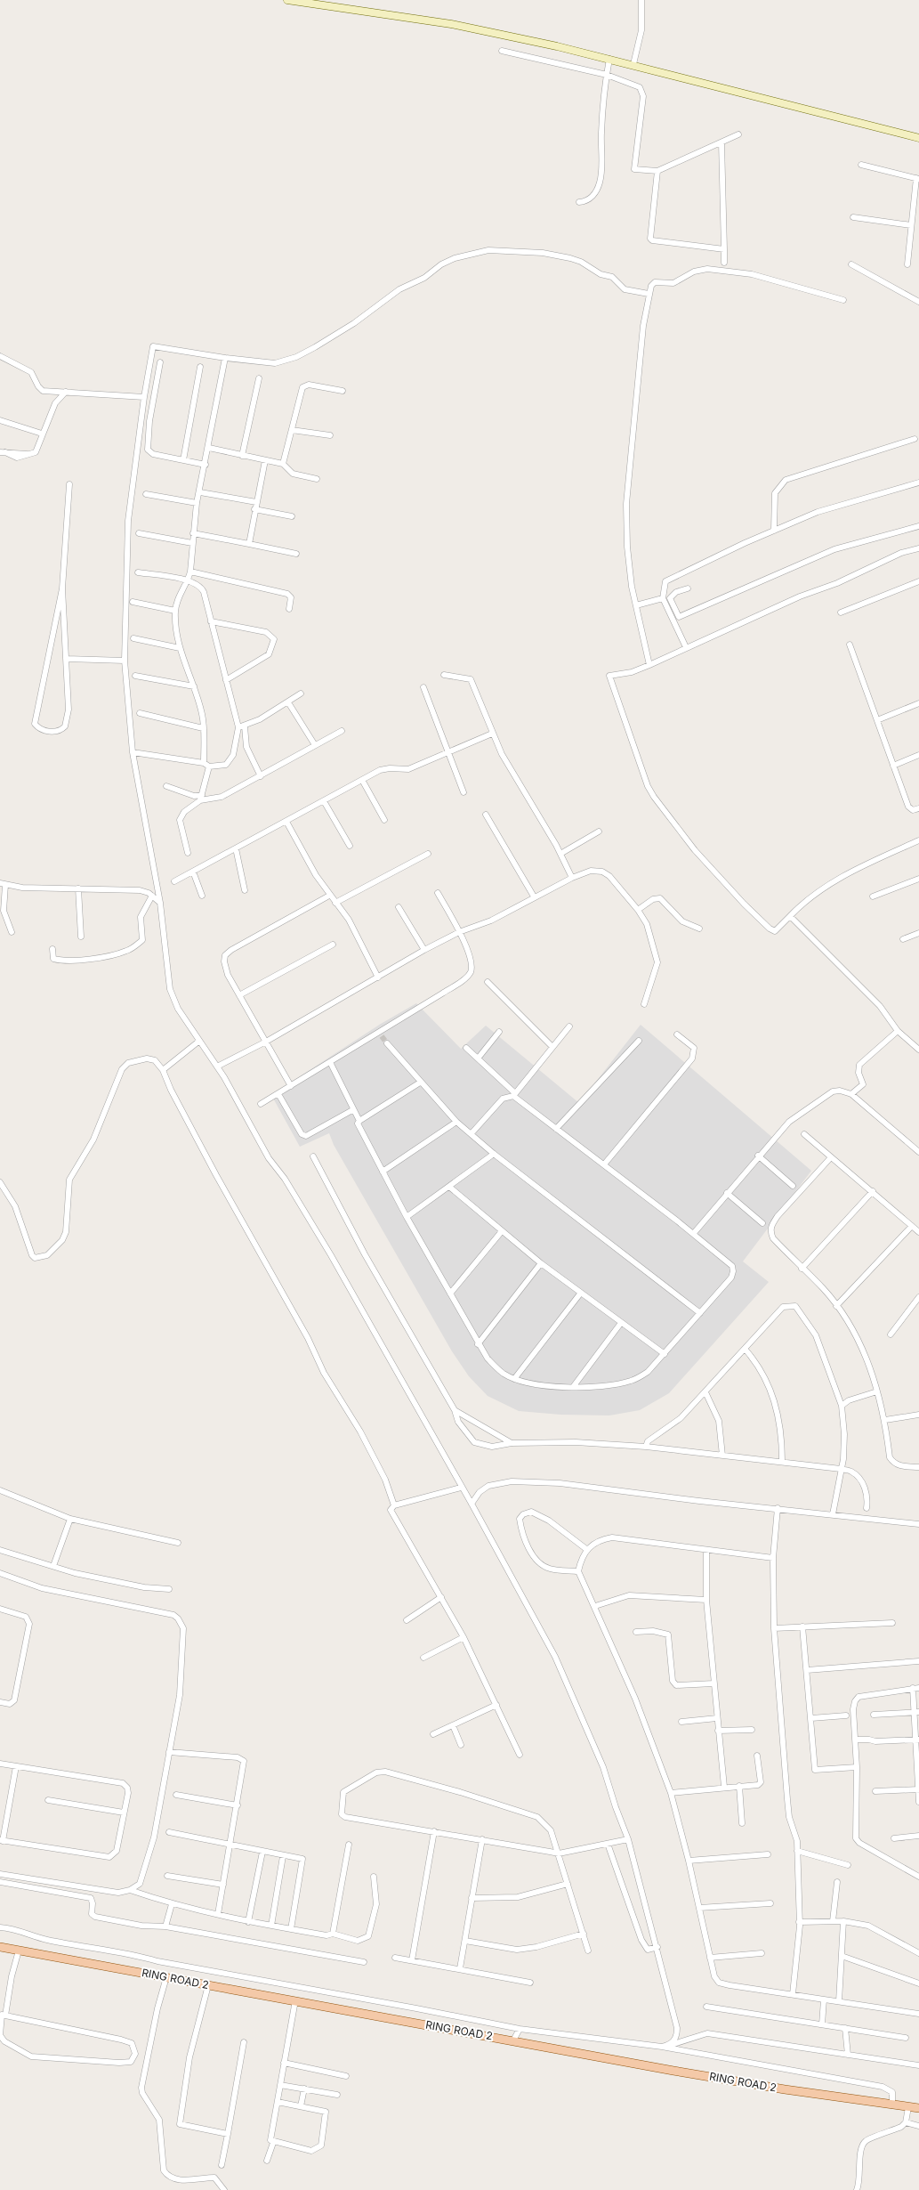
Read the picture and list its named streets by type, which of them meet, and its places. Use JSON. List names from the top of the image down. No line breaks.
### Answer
{"streets":{"main road":["RING ROAD 2"]}}
